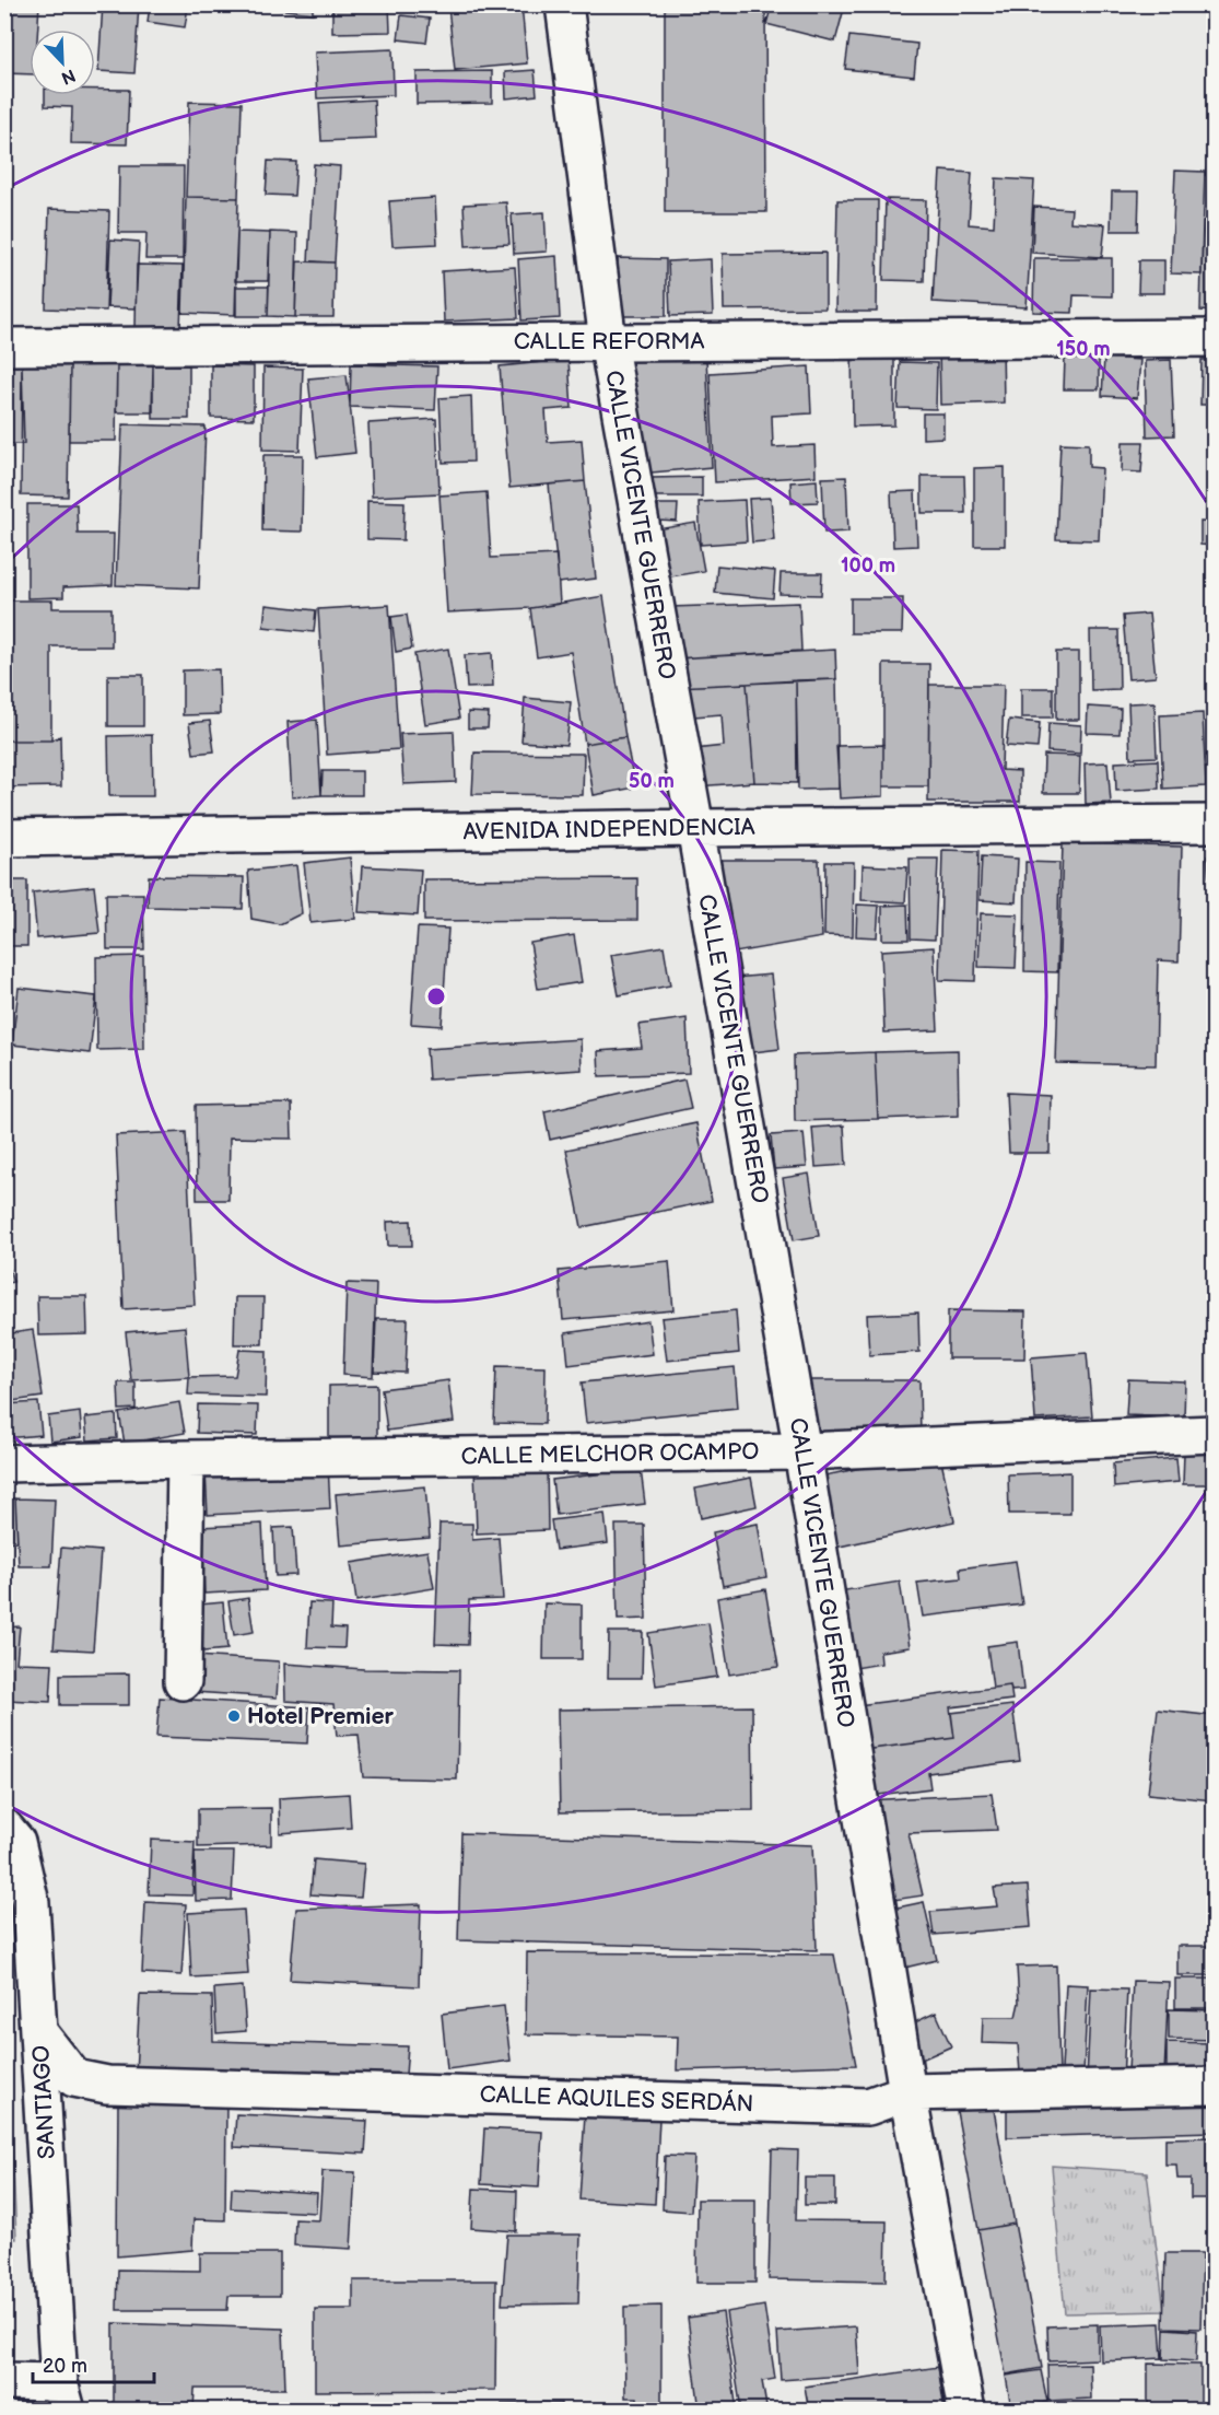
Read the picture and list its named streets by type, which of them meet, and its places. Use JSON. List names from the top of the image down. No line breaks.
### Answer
{"streets":{"street":["CALLE REFORMA","CALLE VICENTE GUERRERO","AVENIDA INDEPENDENCIA","CALLE MELCHOR OCAMPO","CALLE AQUILES SERDÁN","SANTIAGO"]},"crossings":[["CALLE REFORMA","CALLE VICENTE GUERRERO"],["CALLE VICENTE GUERRERO","AVENIDA INDEPENDENCIA"],["CALLE VICENTE GUERRERO","CALLE MELCHOR OCAMPO"],["CALLE VICENTE GUERRERO","CALLE AQUILES SERDÁN"],["CALLE AQUILES SERDÁN","SANTIAGO"]],"places":["Hotel Premier"],"scale_bar":"20 m","north":"bottom right","rings":["150 m","100 m","50 m"]}
